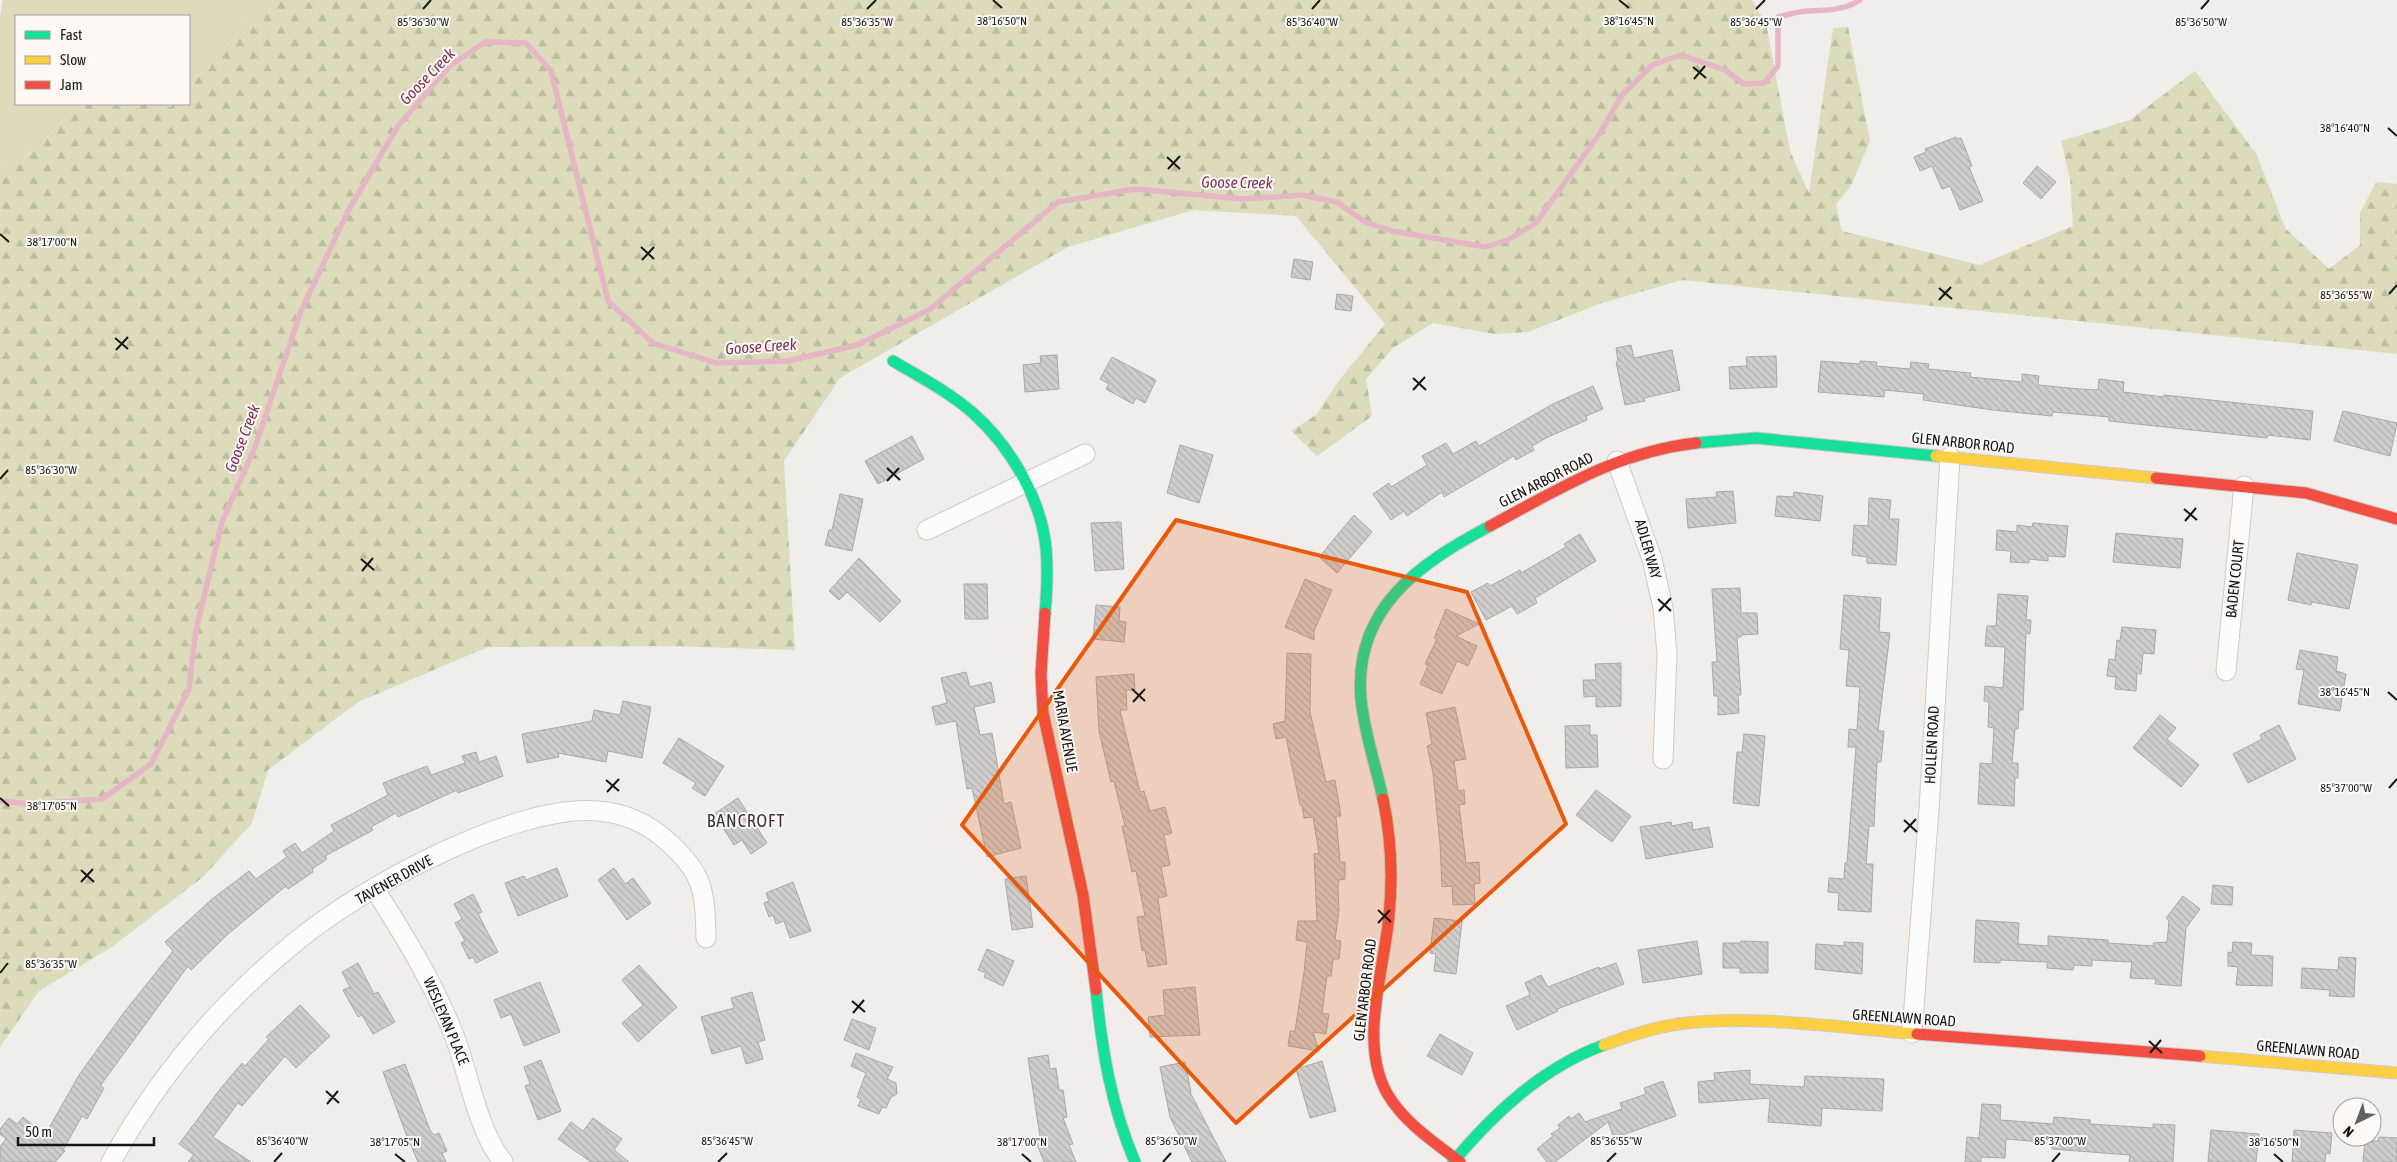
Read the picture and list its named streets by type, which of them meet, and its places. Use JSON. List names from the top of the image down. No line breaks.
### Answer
{"streets":{"street":["GLEN ARBOR ROAD","ADLER WAY","BADEN COURT","MARIA AVENUE","HOLLEN ROAD","TAVENER DRIVE","GREENLAWN ROAD","WESLEYAN PLACE"]},"crossings":[["GLEN ARBOR ROAD","ADLER WAY"],["GLEN ARBOR ROAD","BADEN COURT"],["GLEN ARBOR ROAD","HOLLEN ROAD"],["GLEN ARBOR ROAD","GREENLAWN ROAD"],["HOLLEN ROAD","GREENLAWN ROAD"],["TAVENER DRIVE","WESLEYAN PLACE"]],"districts":["BANCROFT"],"water":["Goose Creek"],"legend":["Fast","Slow","Jam"],"scale_bar":"50 m","north":"bottom left","coordinates":["38°16'50\"N","38°16'45\"N","85°36'30\"W","85°36'35\"W","85°36'40\"W","85°36'45\"W","85°36'50\"W","38°16'40\"N","38°17'00\"N","85°36'55\"W","85°37'00\"W","38°17'05\"N"]}
